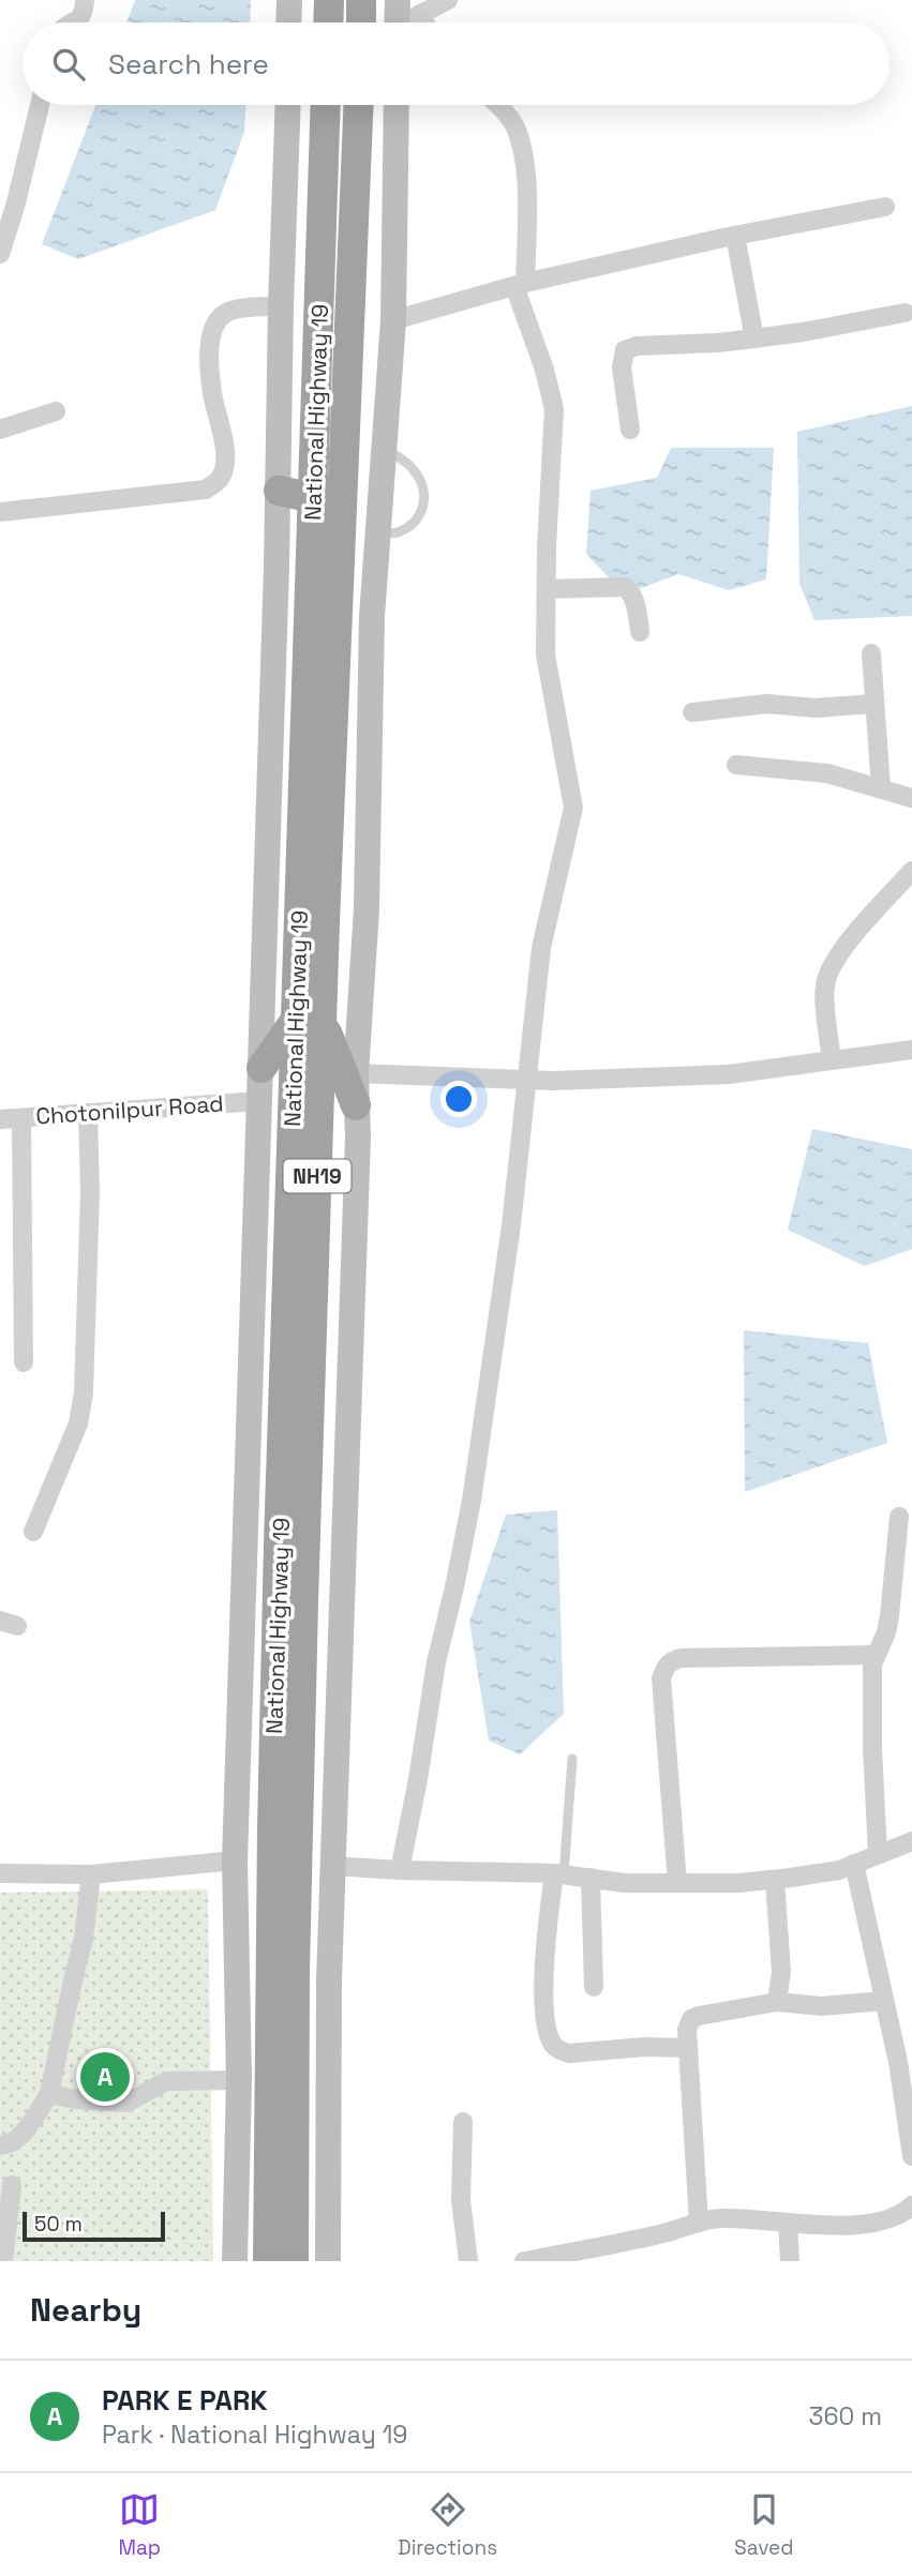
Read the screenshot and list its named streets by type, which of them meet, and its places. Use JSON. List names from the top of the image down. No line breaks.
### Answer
{"streets":{"highway":["National Highway 19","NH19"],"street":["Chotonilpur Road"]},"crossings":[["National Highway 19","NH19"]],"scale_bar":"50 m","page":{"search":"Search here","pins":"A","scale":"50 m","heading":"Nearby","list":[{"mark":"A","name":"PARK E PARK","note":"Park · National Highway 19","value":"360 m"}],"nav":["Map","Directions","Saved"]}}
